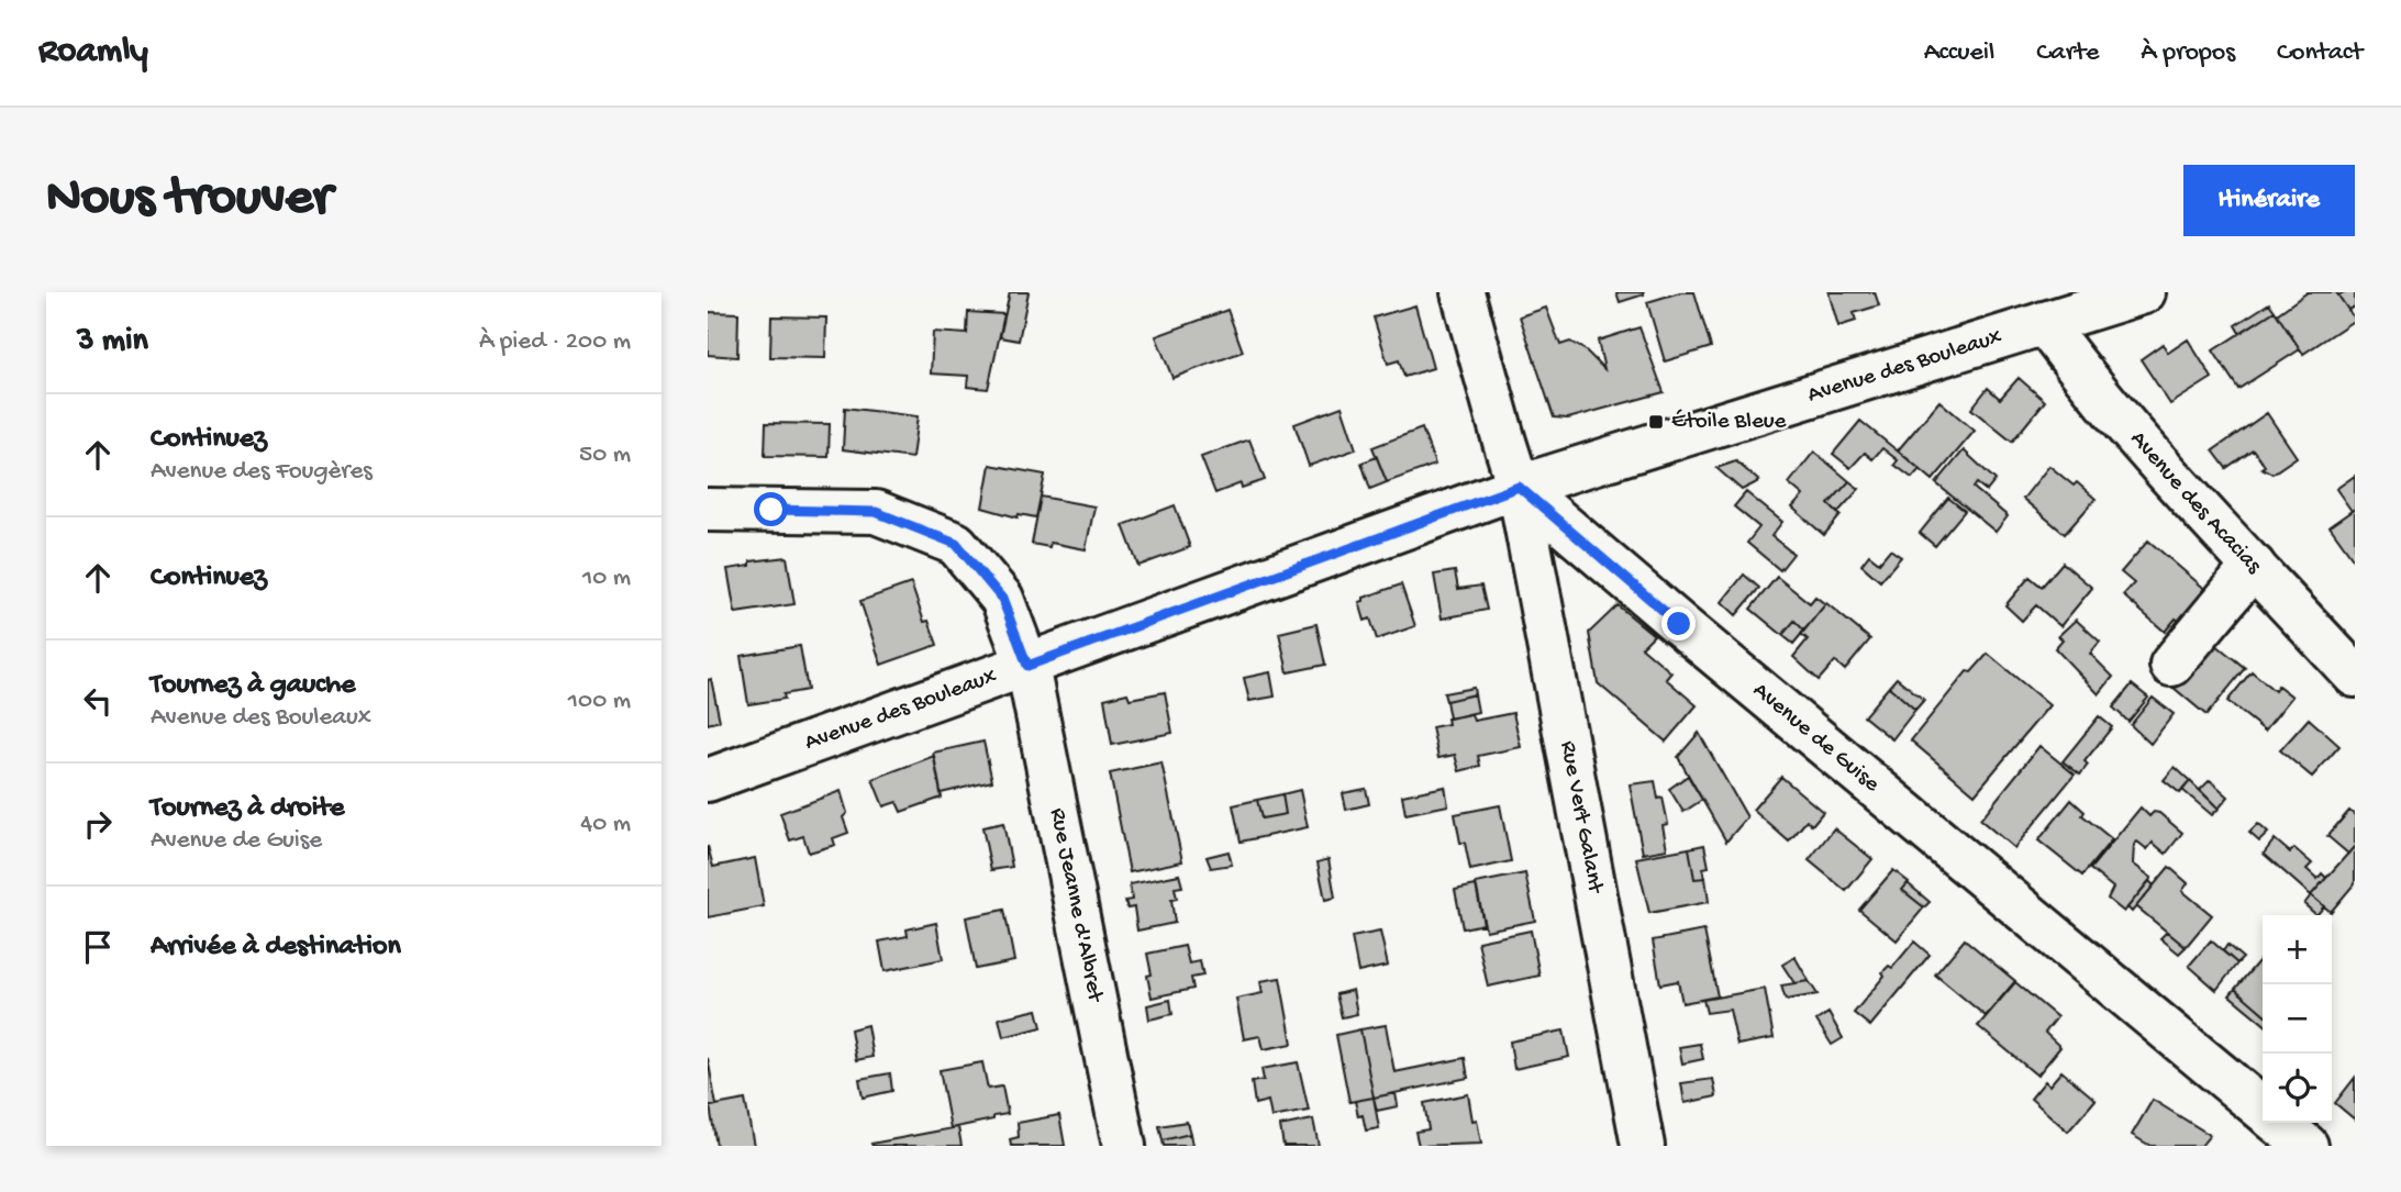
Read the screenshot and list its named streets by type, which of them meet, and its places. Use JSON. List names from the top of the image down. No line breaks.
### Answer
{"streets":{"street":["Avenue des Bouleaux","Avenue des Acacias","Avenue de Guise","Rue Vert Galant","Rue Jeanne d'Albret"]},"crossings":[["Avenue des Bouleaux","Avenue des Acacias"],["Avenue des Bouleaux","Avenue de Guise"],["Avenue des Bouleaux","Rue Vert Galant"],["Avenue des Bouleaux","Rue Jeanne d'Albret"],["Avenue de Guise","Rue Vert Galant"]],"places":{"transit":["Étoile Bleue"]},"page":{"header":"Roamly","nav":["Accueil","Carte","À propos","Contact"],"buttons":"Itinéraire","title":"Nous trouver","heading":["3 min","À pied · 200 m"],"list":[["Continuez","Avenue des Fougères","50 m"],["Continuez","10 m"],["Tournez à gauche","Avenue des Bouleaux","100 m"],["Tournez à droite","Avenue de Guise","40 m"],"Arrivée à destination"],"map_buttons":["+","−"]}}
